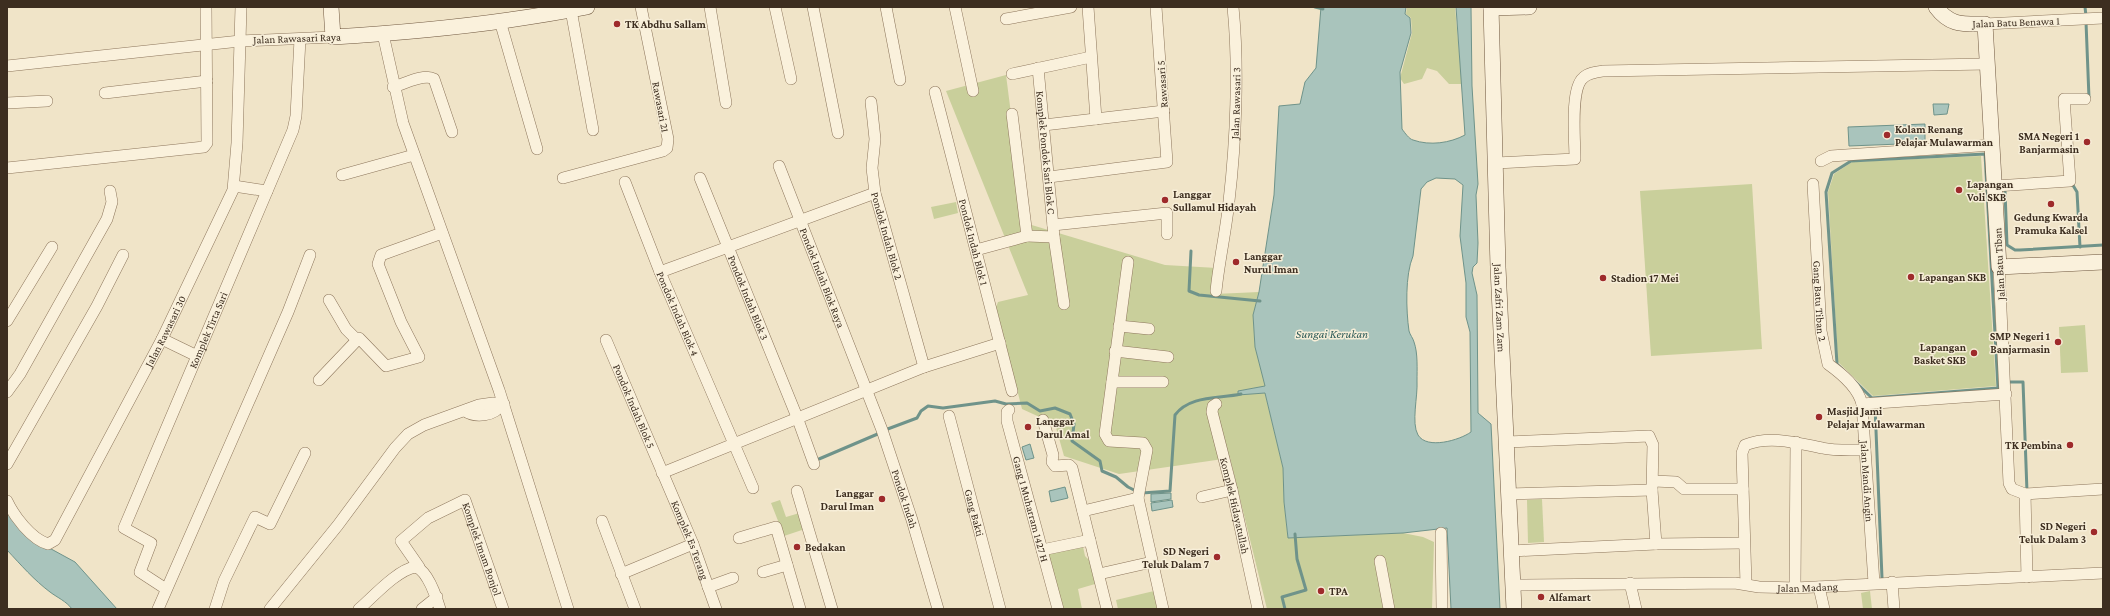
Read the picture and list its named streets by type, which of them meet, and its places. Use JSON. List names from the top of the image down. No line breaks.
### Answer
{"streets":{"street":["Jalan Batu Benawa 1","Jalan Rawasari Raya","Rawasari 5","Jalan Rawasari 3","Rawasari 21","Komplek Pondok Sari Blok C","Pondok Indah Blok 2","Pondok Indah Blok 1","Jalan Batu Tiban","Pondok Indah Blok Raya","Pondok Indah Blok 3","Gang Batu Tiban 2","Jalan Zafri Zam Zam","Pondok Indah Blok 4","Komplek Tirta Sari","Jalan Rawasari 30","Pondok Indah Blok 5","Jalan Mandi Angin","Pondok Indah","Komplek Hidayatullah","Gang 1 Muharram 1427 H","Gang Bakti","Komplek Es Terang","Komplek Imam Bonjol","Jalan Madang"]},"crossings":[["Jalan Batu Benawa 1","Jalan Batu Tiban"],["Jalan Rawasari Raya","Komplek Tirta Sari"],["Jalan Rawasari Raya","Jalan Rawasari 30"],["Rawasari 5","Komplek Pondok Sari Blok C"],["Pondok Indah Blok Raya","Pondok Indah"],["Gang Batu Tiban 2","Jalan Mandi Angin"],["Jalan Zafri Zam Zam","Jalan Madang"],["Pondok Indah Blok 5","Komplek Es Terang"],["Jalan Mandi Angin","Jalan Madang"]],"water":["Sungai Kerukan"],"places":["TK Abdhu Sallam","Kolam Renang Pelajar Mulawarman","SMA Negeri 1 Banjarmasin","Lapangan Voli SKB","Langgar Sullamul Hidayah","Gedung Kwarda Pramuka Kalsel","Langgar Nurul Iman","Lapangan SKB","Stadion 17 Mei","SMP Negeri 1 Banjarmasin","Lapangan Basket SKB","Masjid Jami Pelajar Mulawarman","Langgar Darul Amal","TK Pembina","Langgar Darul Iman","SD Negeri Teluk Dalam 3","Bedakan","SD Negeri Teluk Dalam 7","TPA","Alfamart"]}
